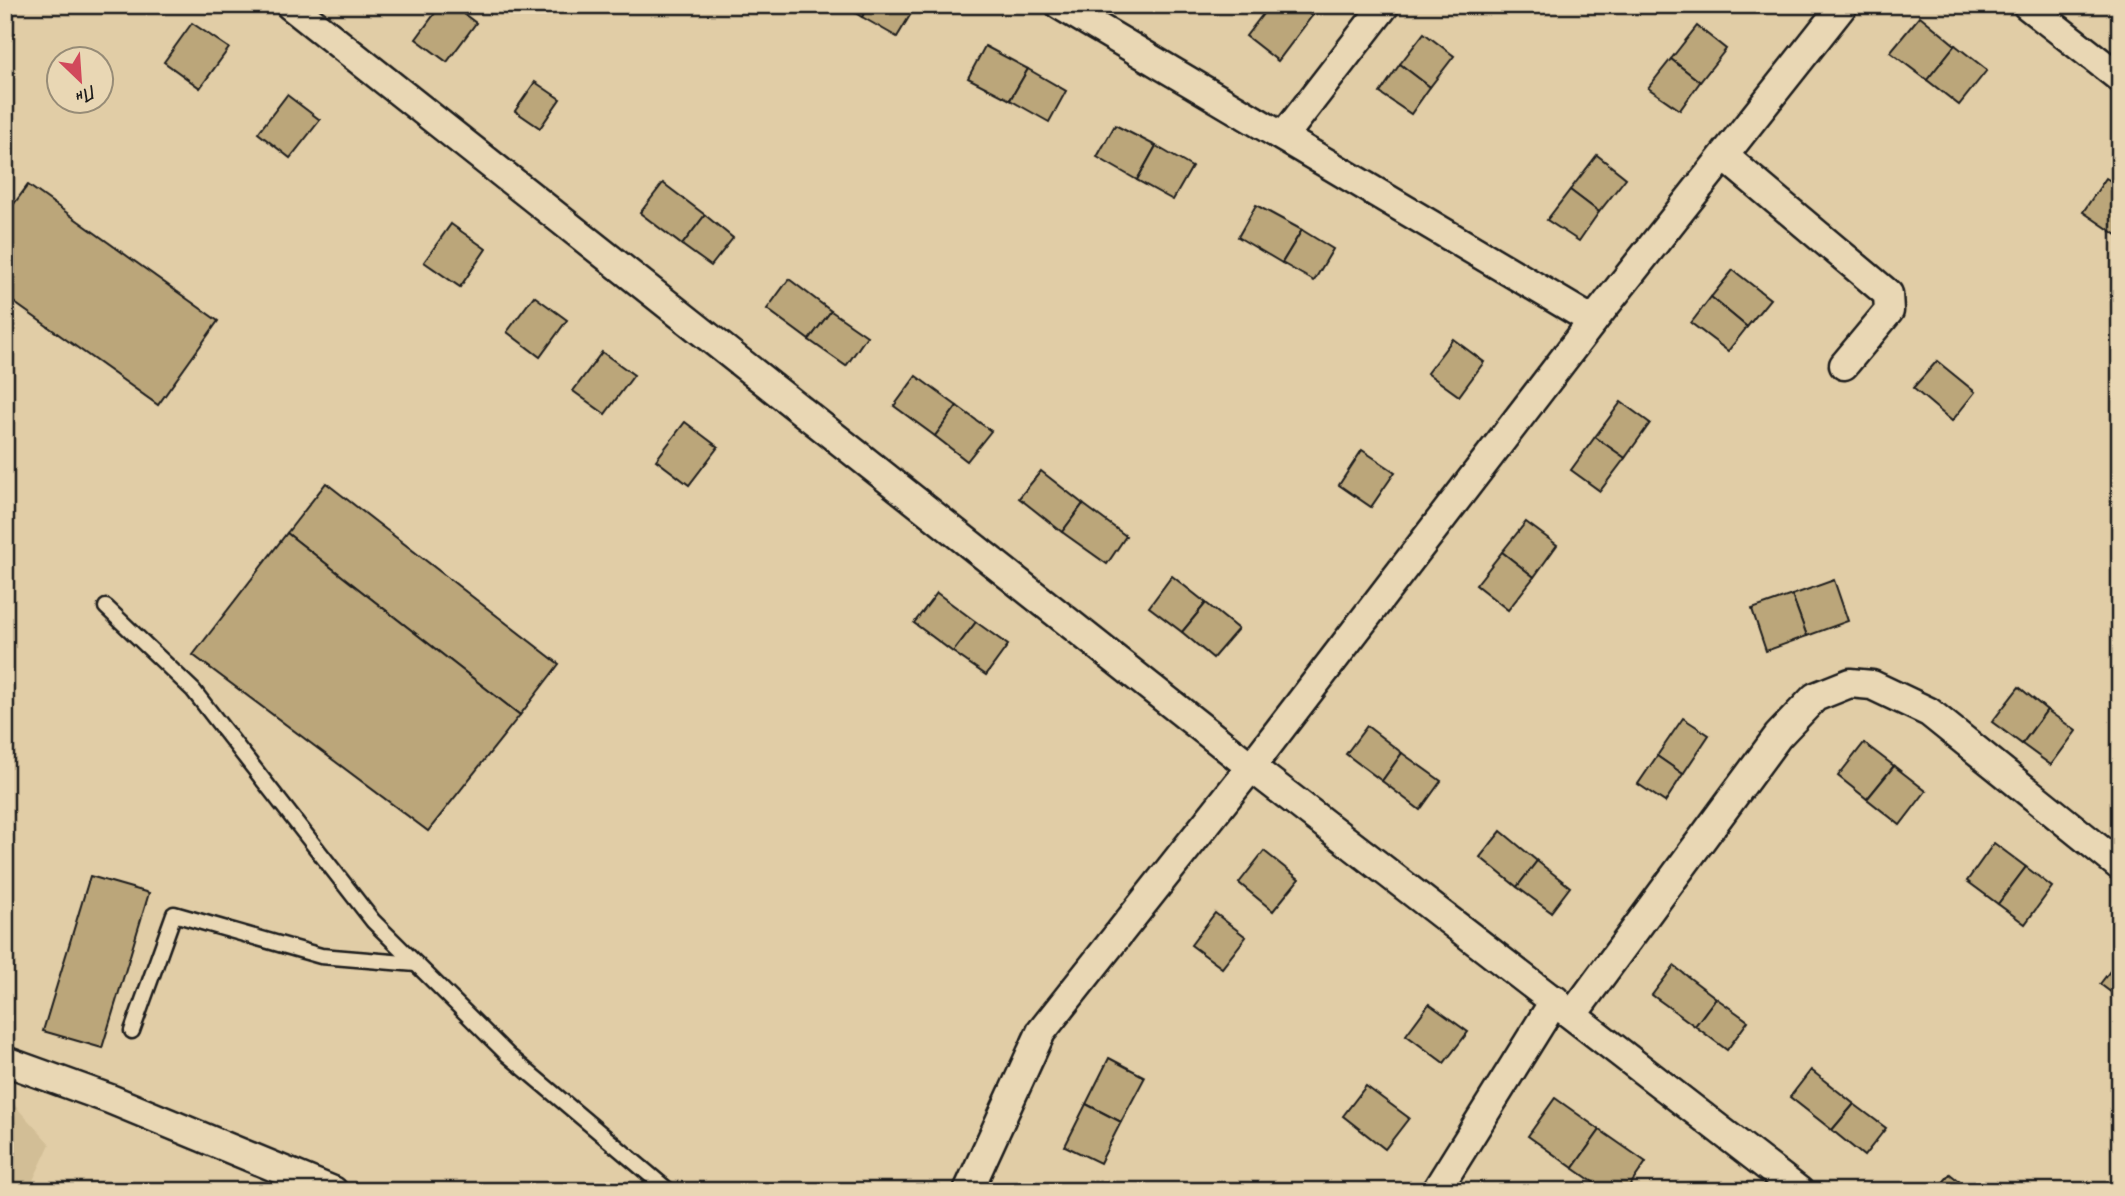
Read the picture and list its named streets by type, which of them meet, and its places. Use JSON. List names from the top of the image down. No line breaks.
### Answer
{"north":"bottom right"}
